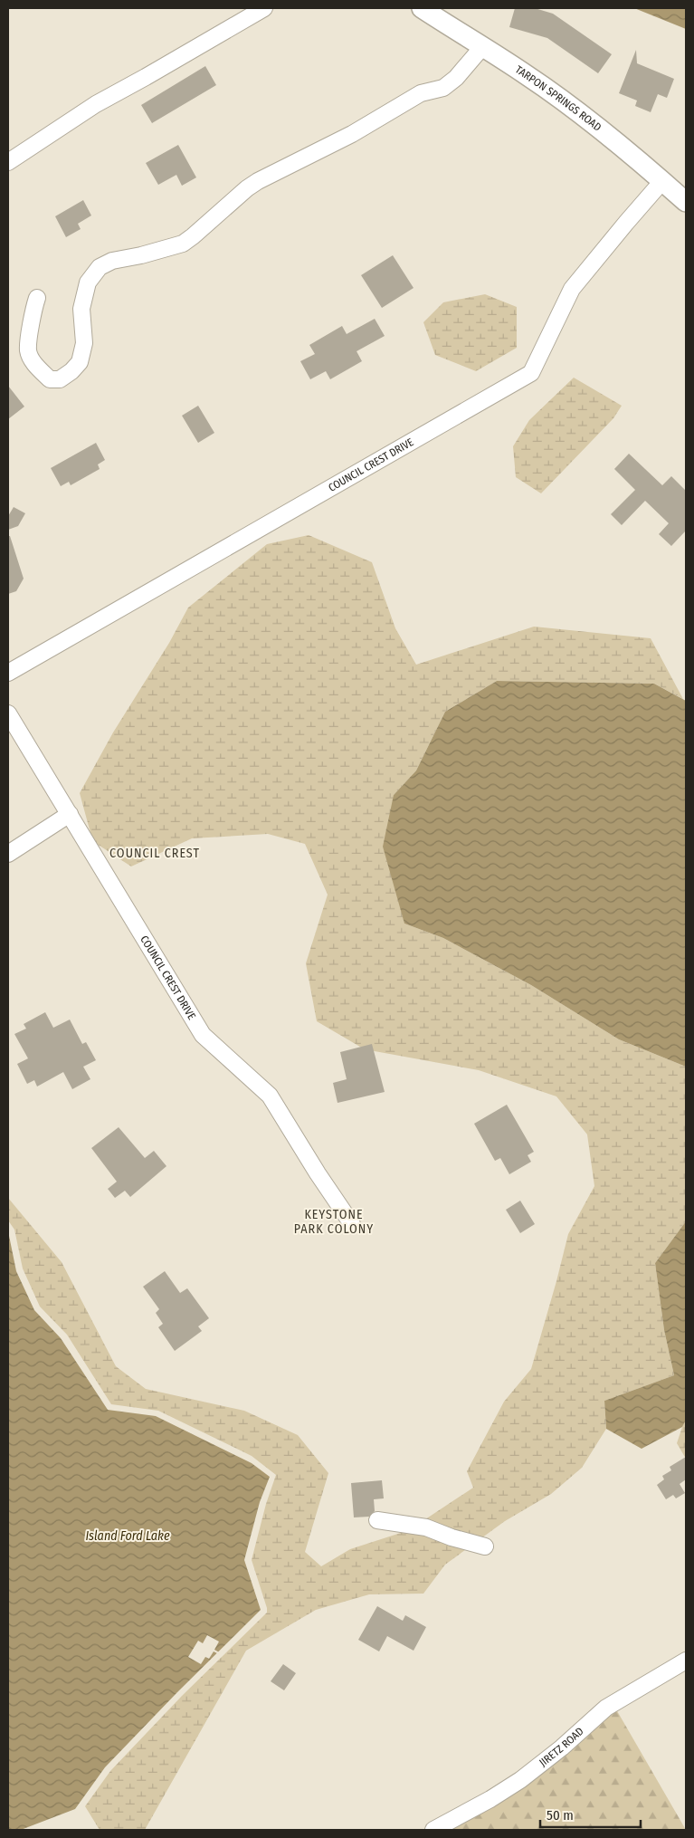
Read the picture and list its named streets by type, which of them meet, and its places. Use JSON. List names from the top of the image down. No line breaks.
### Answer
{"streets":{"main road":["TARPON SPRINGS ROAD"],"street":["COUNCIL CREST DRIVE","JIRETZ ROAD"]},"crossings":[["TARPON SPRINGS ROAD","COUNCIL CREST DRIVE"]],"districts":["COUNCIL CREST","KEYSTONE PARK COLONY"],"water":["Island Ford Lake"],"scale_bar":"50 m"}
